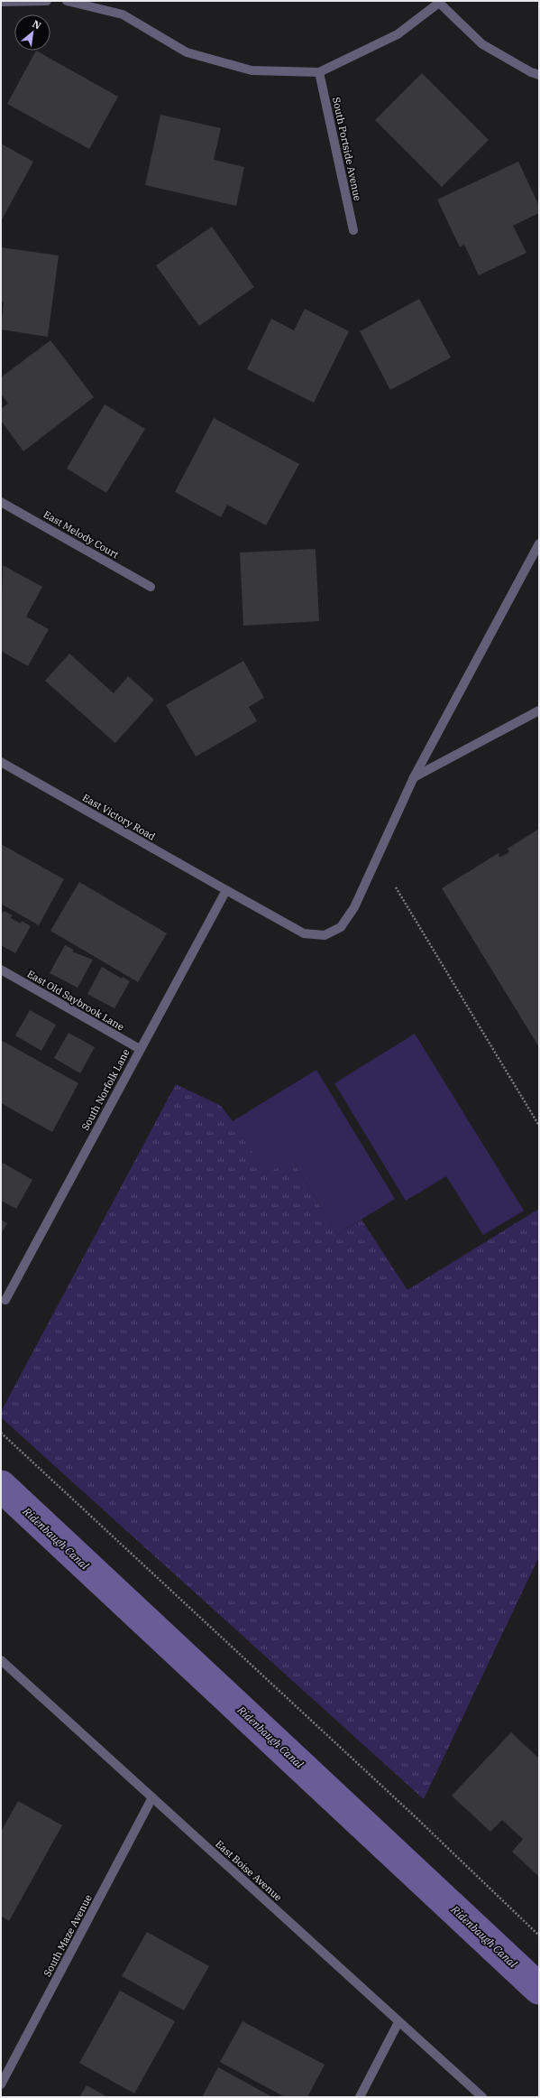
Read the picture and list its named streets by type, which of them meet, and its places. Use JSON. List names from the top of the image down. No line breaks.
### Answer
{"streets":{"street":["South Portside Avenue","East Melody Court","East Victory Road","East Old Saybrook Lane","South Norfolk Lane","East Boise Avenue","South Maze Avenue"]},"crossings":[["East Victory Road","South Norfolk Lane"],["East Old Saybrook Lane","South Norfolk Lane"],["East Boise Avenue","South Maze Avenue"]],"water":["Ridenbaugh Canal"],"north":"top right"}
